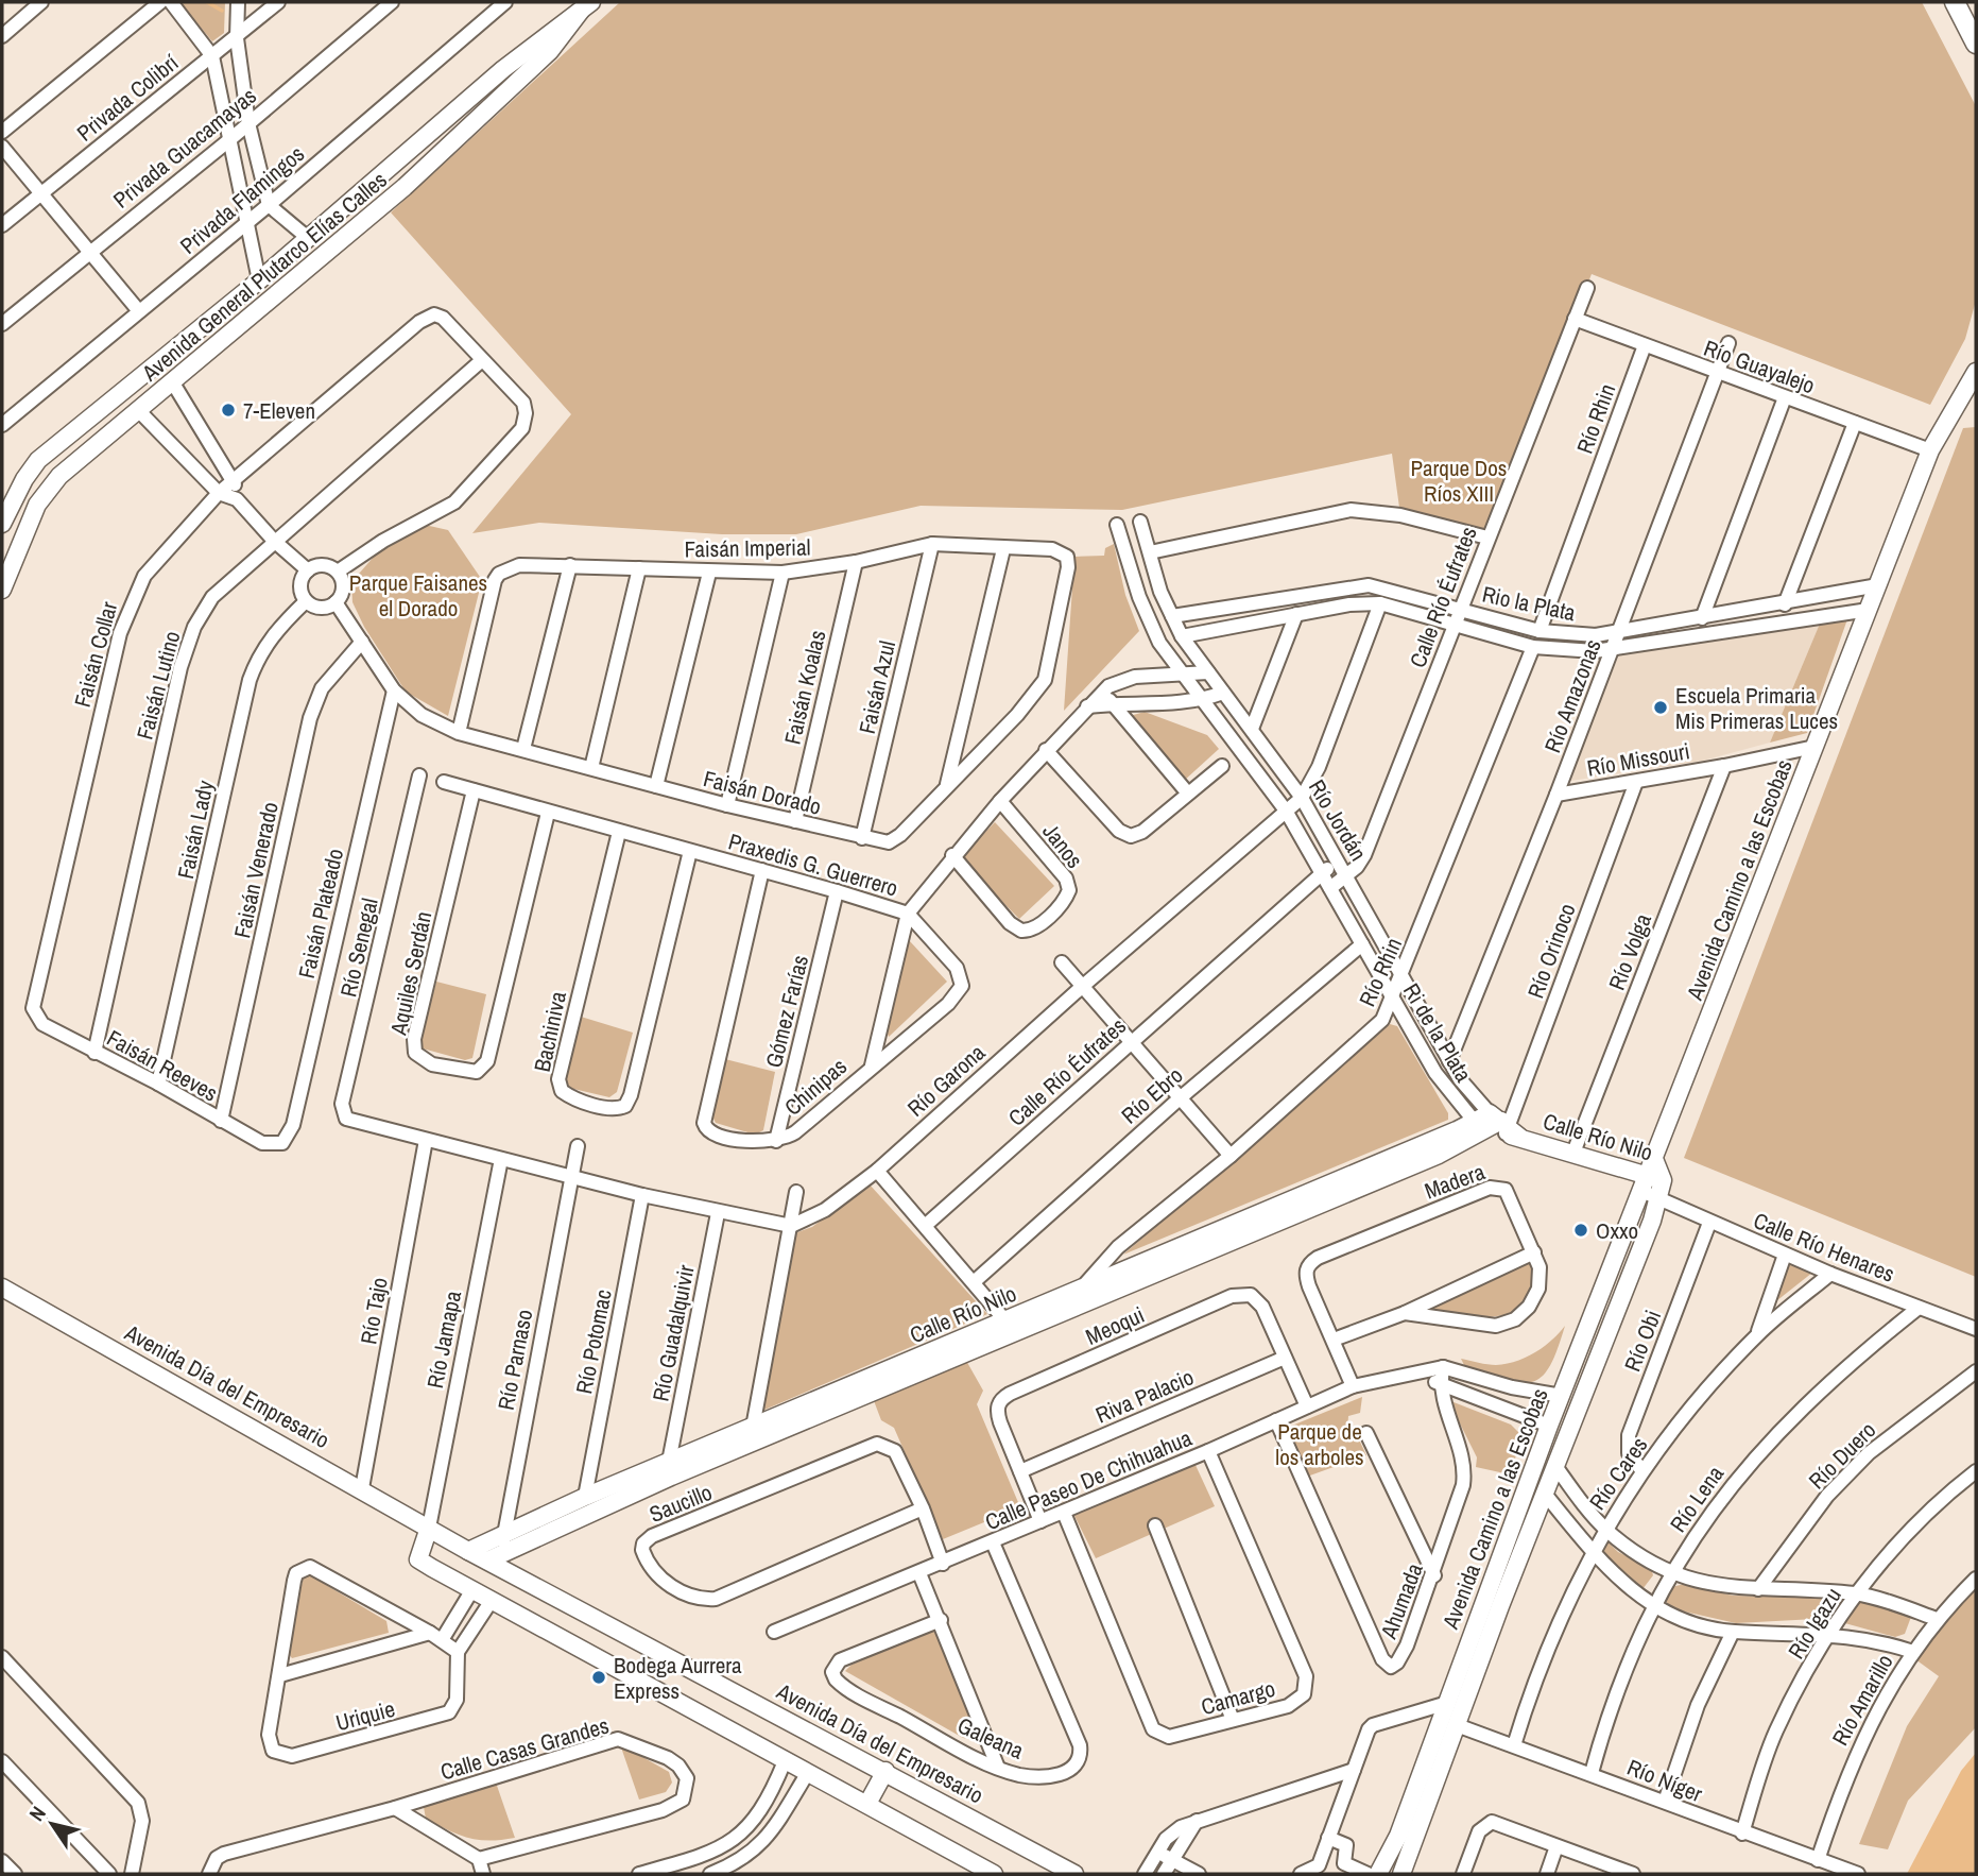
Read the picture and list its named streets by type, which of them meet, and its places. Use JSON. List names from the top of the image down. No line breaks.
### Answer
{"streets":{"street":["Privada Colibrí","Privada Guacamayas","Privada Flamingos","Avenida General Plutarco Elías Calles","Río Guayalejo","Río Rhin","Faisán Imperial","Calle Río Éufrates","Rio la Plata","Faisán Collar","Faisán Lutino","Faisán Koalas","Faisán Azul","Río Amazonas","Río Missouri","Faisán Dorado","Río Jordán","Faisán Lady","Janos","Praxedis G. Guerrero","Faisán Venerado","Avenida Camino a las Escobas","Faisán Plateado","Río Senegal","Río Orinoco","Río Volga","Aquiles Serdán","Gómez Farías","Bachiniva","Ri de la Plata","Faisán Reeves","Río Garona","Chinipas","Río Ebro","Calle Río Nilo","Madera","Calle Río Henares","Río Tajo","Meoqui","Río Guadalquivir","Río Jamapa","Río Obi","Río Potomac","Río Parnaso","Avenida Día del Empresario","Riva Palacio","Río Duero","Río Cares","Calle Paseo De Chihuahua","Río Lena","Saucillo","Ahumada","Río Igazu","Camargo","Río Amarillo","Uriquie","Galeana","Calle Casas Grandes","Río Níger"]},"crossings":[["Río Guayalejo","Río Rhin"],["Río Guayalejo","Calle Río Éufrates"],["Río Guayalejo","Río Amazonas"],["Río Guayalejo","Avenida Camino a las Escobas"],["Río Rhin","Rio la Plata"],["Río Rhin","Río Jordán"],["Río Rhin","Ri de la Plata"],["Río Rhin","Calle Río Nilo"],["Faisán Imperial","Faisán Koalas"],["Faisán Imperial","Faisán Azul"],["Faisán Imperial","Faisán Dorado"],["Calle Río Éufrates","Rio la Plata"],["Calle Río Éufrates","Río Jordán"],["Calle Río Éufrates","Ri de la Plata"],["Rio la Plata","Río Amazonas"],["Rio la Plata","Río Jordán"],["Rio la Plata","Avenida Camino a las Escobas"],["Rio la Plata","Río Garona"],["Faisán Collar","Faisán Lutino"],["Faisán Collar","Faisán Reeves"],["Faisán Lutino","Faisán Reeves"],["Faisán Koalas","Faisán Dorado"],["Faisán Azul","Faisán Dorado"],["Río Amazonas","Río Missouri"],["Río Amazonas","Río Jordán"],["Río Missouri","Avenida Camino a las Escobas"],["Río Missouri","Río Orinoco"],["Río Missouri","Río Volga"],["Faisán Dorado","Faisán Lady"],["Faisán Dorado","Faisán Venerado"],["Faisán Dorado","Faisán Plateado"],["Río Jordán","Praxedis G. Guerrero"],["Río Jordán","Río Orinoco"],["Río Jordán","Ri de la Plata"],["Río Jordán","Río Garona"],["Río Jordán","Calle Río Nilo"],["Faisán Lady","Faisán Reeves"],["Janos","Praxedis G. Guerrero"],["Praxedis G. Guerrero","Aquiles Serdán"],["Praxedis G. Guerrero","Gómez Farías"],["Praxedis G. Guerrero","Bachiniva"],["Praxedis G. Guerrero","Chinipas"],["Faisán Venerado","Faisán Reeves"],["Avenida Camino a las Escobas","Calle Río Nilo"],["Avenida Camino a las Escobas","Calle Río Henares"],["Avenida Camino a las Escobas","Calle Paseo De Chihuahua"],["Avenida Camino a las Escobas","Río Níger"],["Faisán Plateado","Faisán Reeves"],["Río Senegal","Río Tajo"],["Río Orinoco","Ri de la Plata"],["Río Orinoco","Calle Río Nilo"],["Río Volga","Calle Río Nilo"],["Gómez Farías","Chinipas"],["Ri de la Plata","Río Garona"],["Ri de la Plata","Río Ebro"],["Ri de la Plata","Calle Río Nilo"],["Calle Río Nilo","Río Guadalquivir"],["Calle Río Nilo","Río Potomac"],["Calle Río Nilo","Río Parnaso"],["Calle Río Nilo","Avenida Día del Empresario"],["Madera","Calle Paseo De Chihuahua"],["Calle Río Henares","Río Obi"],["Calle Río Henares","Río Cares"],["Calle Río Henares","Río Lena"],["Río Tajo","Avenida Día del Empresario"],["Meoqui","Riva Palacio"],["Meoqui","Calle Paseo De Chihuahua"],["Río Jamapa","Avenida Día del Empresario"],["Río Obi","Río Cares"],["Río Cares","Río Níger"],["Calle Paseo De Chihuahua","Saucillo"],["Calle Paseo De Chihuahua","Ahumada"],["Calle Paseo De Chihuahua","Camargo"],["Calle Paseo De Chihuahua","Galeana"],["Río Lena","Río Níger"],["Río Igazu","Río Níger"],["Río Amarillo","Río Níger"]],"parks":["Parque Dos Ríos XIII","Parque Faisanes el Dorado","Parque de los arboles"],"places":["7-Eleven","Escuela Primaria Mis Primeras Luces","Oxxo","Bodega Aurrera Express"],"north":"top left"}
